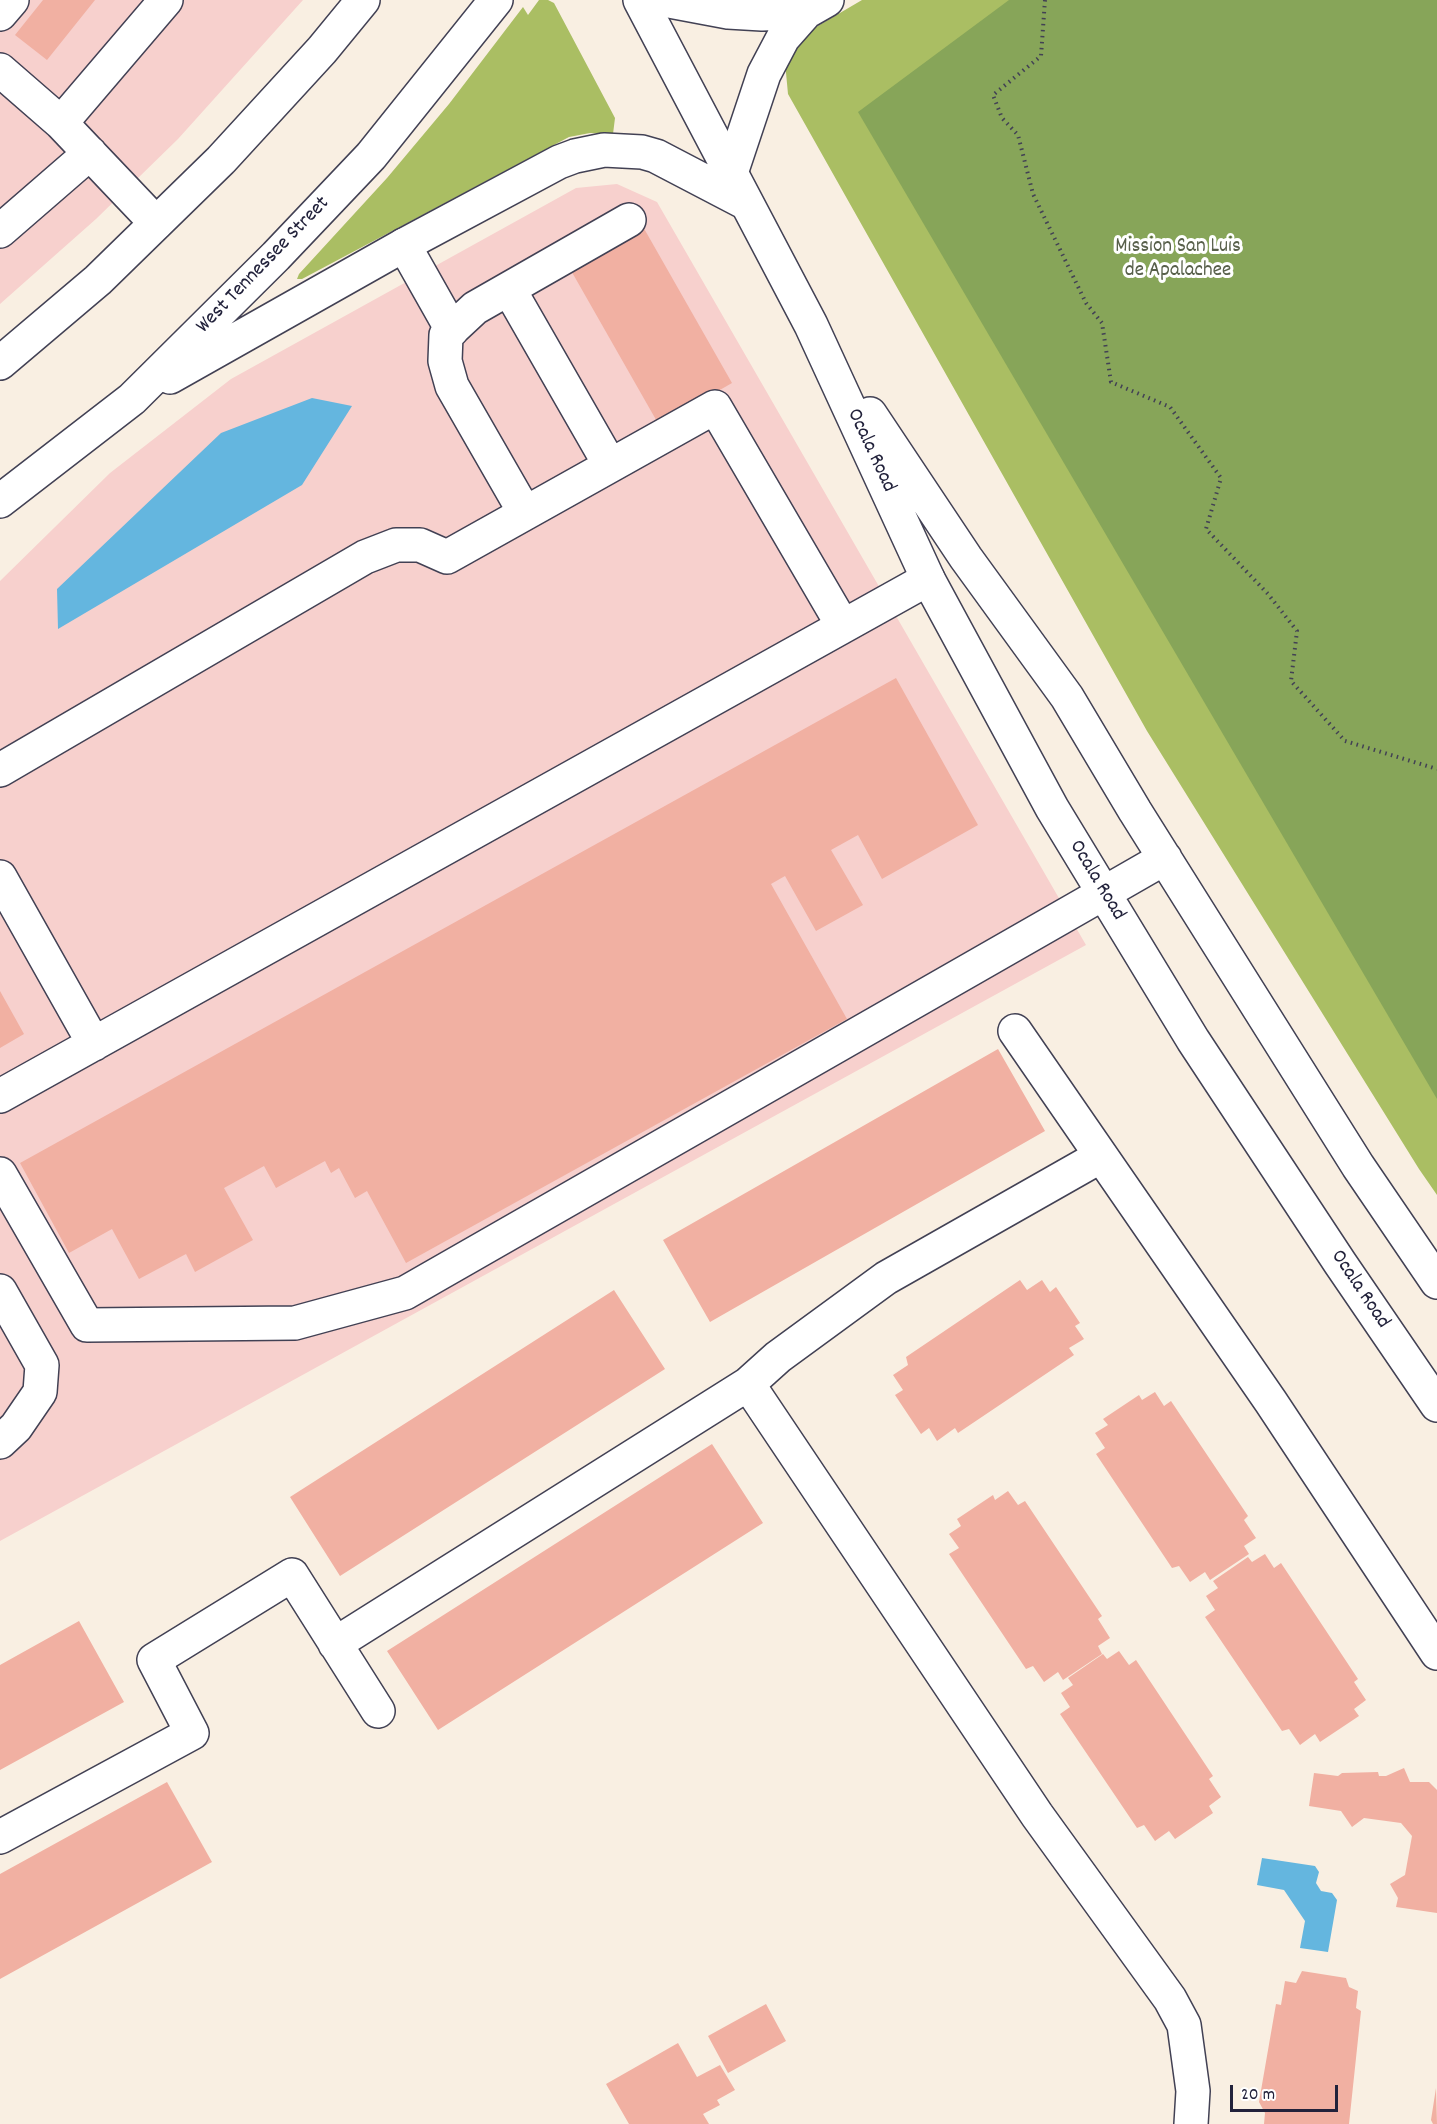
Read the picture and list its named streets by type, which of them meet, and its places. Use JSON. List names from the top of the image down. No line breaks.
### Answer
{"streets":{"main road":["West Tennessee Street","Ocala Road"]},"parks":["Mission San Luis de Apalachee"],"scale_bar":"20 m"}
